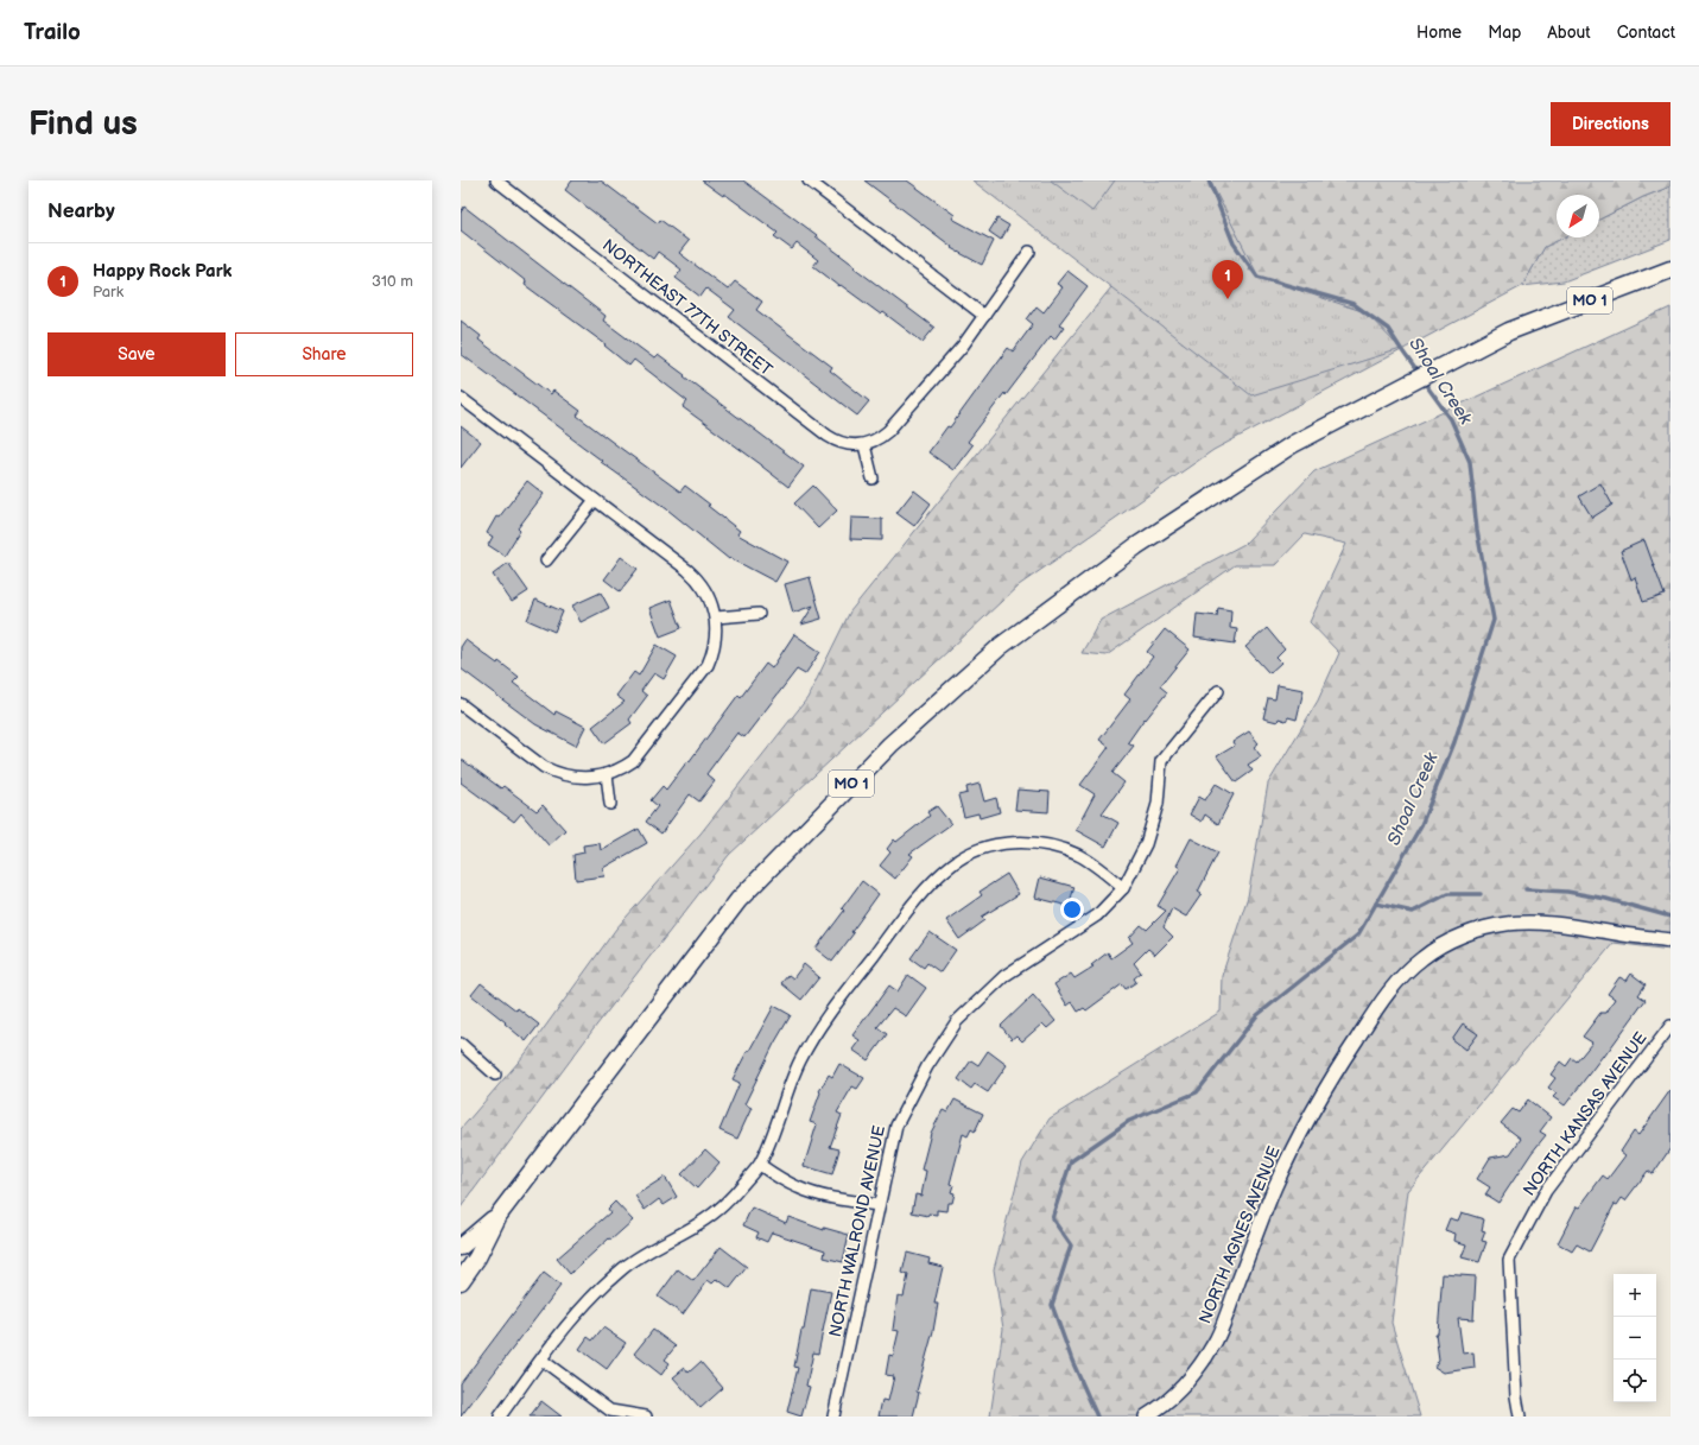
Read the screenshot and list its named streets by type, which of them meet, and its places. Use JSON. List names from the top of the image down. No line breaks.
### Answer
{"streets":{"main road":["MO 1"],"street":["NORTHEAST 77TH STREET","NORTH KANSAS AVENUE","NORTH WALROND AVENUE","NORTH AGNES AVENUE"]},"water":["Shoal Creek"],"north":"bottom left","page":{"header":"Trailo","nav":["Home","Map","About","Contact"],"buttons":["Directions",["Save","Share"]],"title":"Find us","heading":"Nearby","list":[{"mark":"1","name":"Happy Rock Park","note":"Park","value":"310 m"}],"pins":"1","map_buttons":["+","−"]}}
